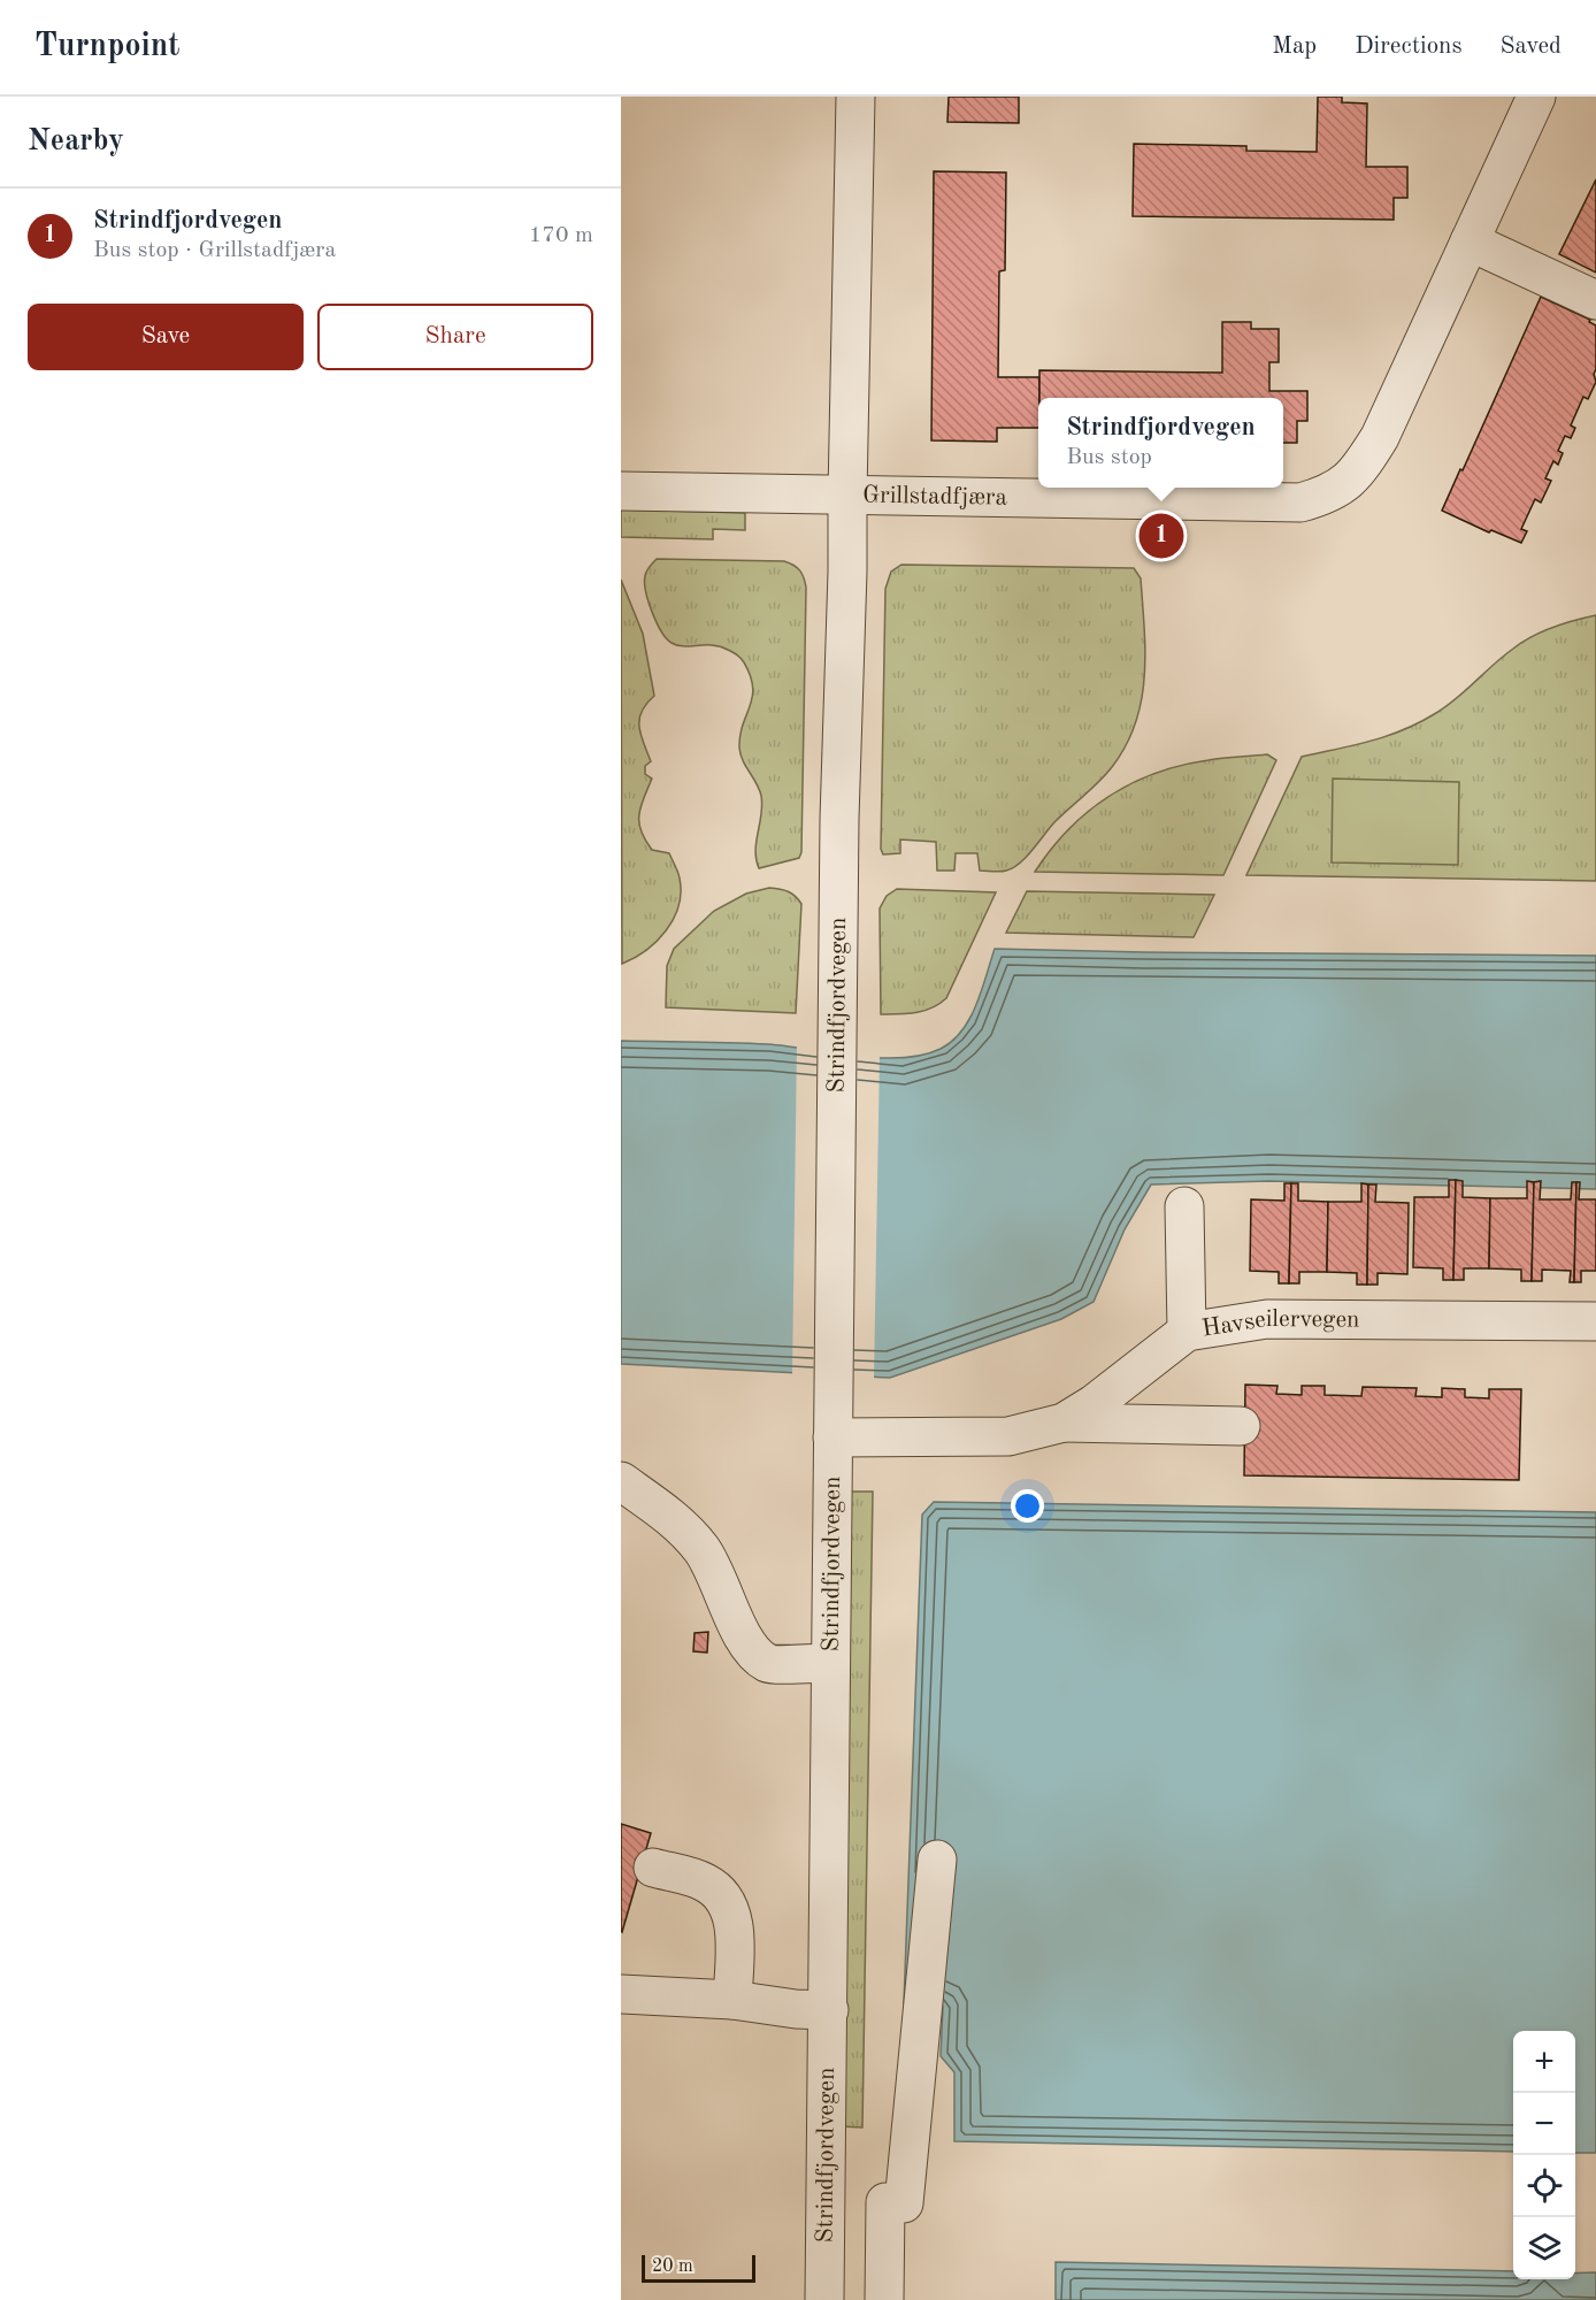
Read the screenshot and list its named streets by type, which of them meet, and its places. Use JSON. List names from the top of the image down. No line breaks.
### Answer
{"streets":{"street":["Grillstadfjæra","Strindfjordvegen","Havseilervegen"]},"crossings":[["Grillstadfjæra","Strindfjordvegen"],["Strindfjordvegen","Havseilervegen"]],"scale_bar":"20 m","page":{"header":"Turnpoint","nav":["Map","Directions","Saved"],"heading":"Nearby","list":[{"mark":"1","name":"Strindfjordvegen","note":"Bus stop · Grillstadfjæra","value":"170 m"}],"buttons":["Save","Share"],"popup":["Strindfjordvegen","Bus stop"],"pins":"1","map_buttons":["+","−"],"scale":"20 m"}}
